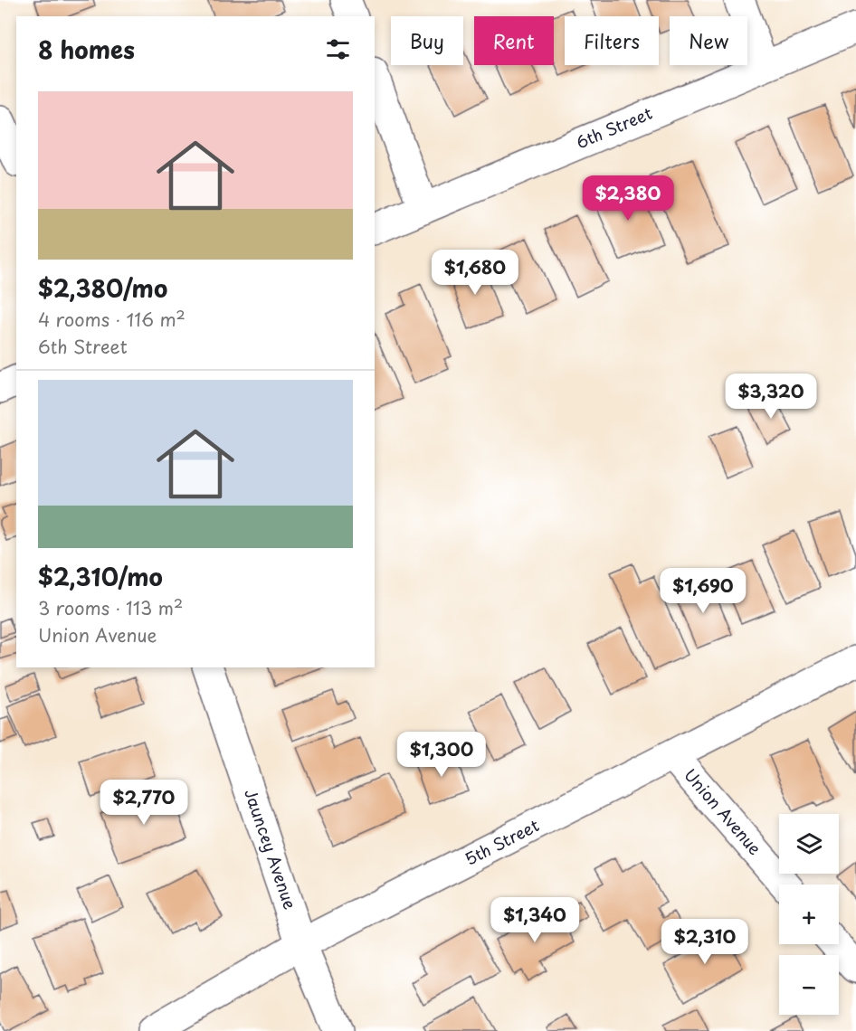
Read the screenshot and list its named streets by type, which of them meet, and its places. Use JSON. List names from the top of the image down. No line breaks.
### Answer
{"streets":{"street":["6th Street","Union Avenue","5th Street","Jauncey Avenue"]},"crossings":[["Union Avenue","5th Street"],["5th Street","Jauncey Avenue"]],"page":{"chip":["Buy","Rent","Filters","New"],"heading":"8 homes","list":[{"name":"$2,380/mo","note":"4 rooms · 116 m² · 6th Street"},{"name":"$2,310/mo","note":"3 rooms · 113 m² · Union Avenue"}],"price":["$2,380","$1,680","$3,320","$1,690","$1,300","$2,770","$1,340","$2,310"],"map_buttons":["+","−"]}}
